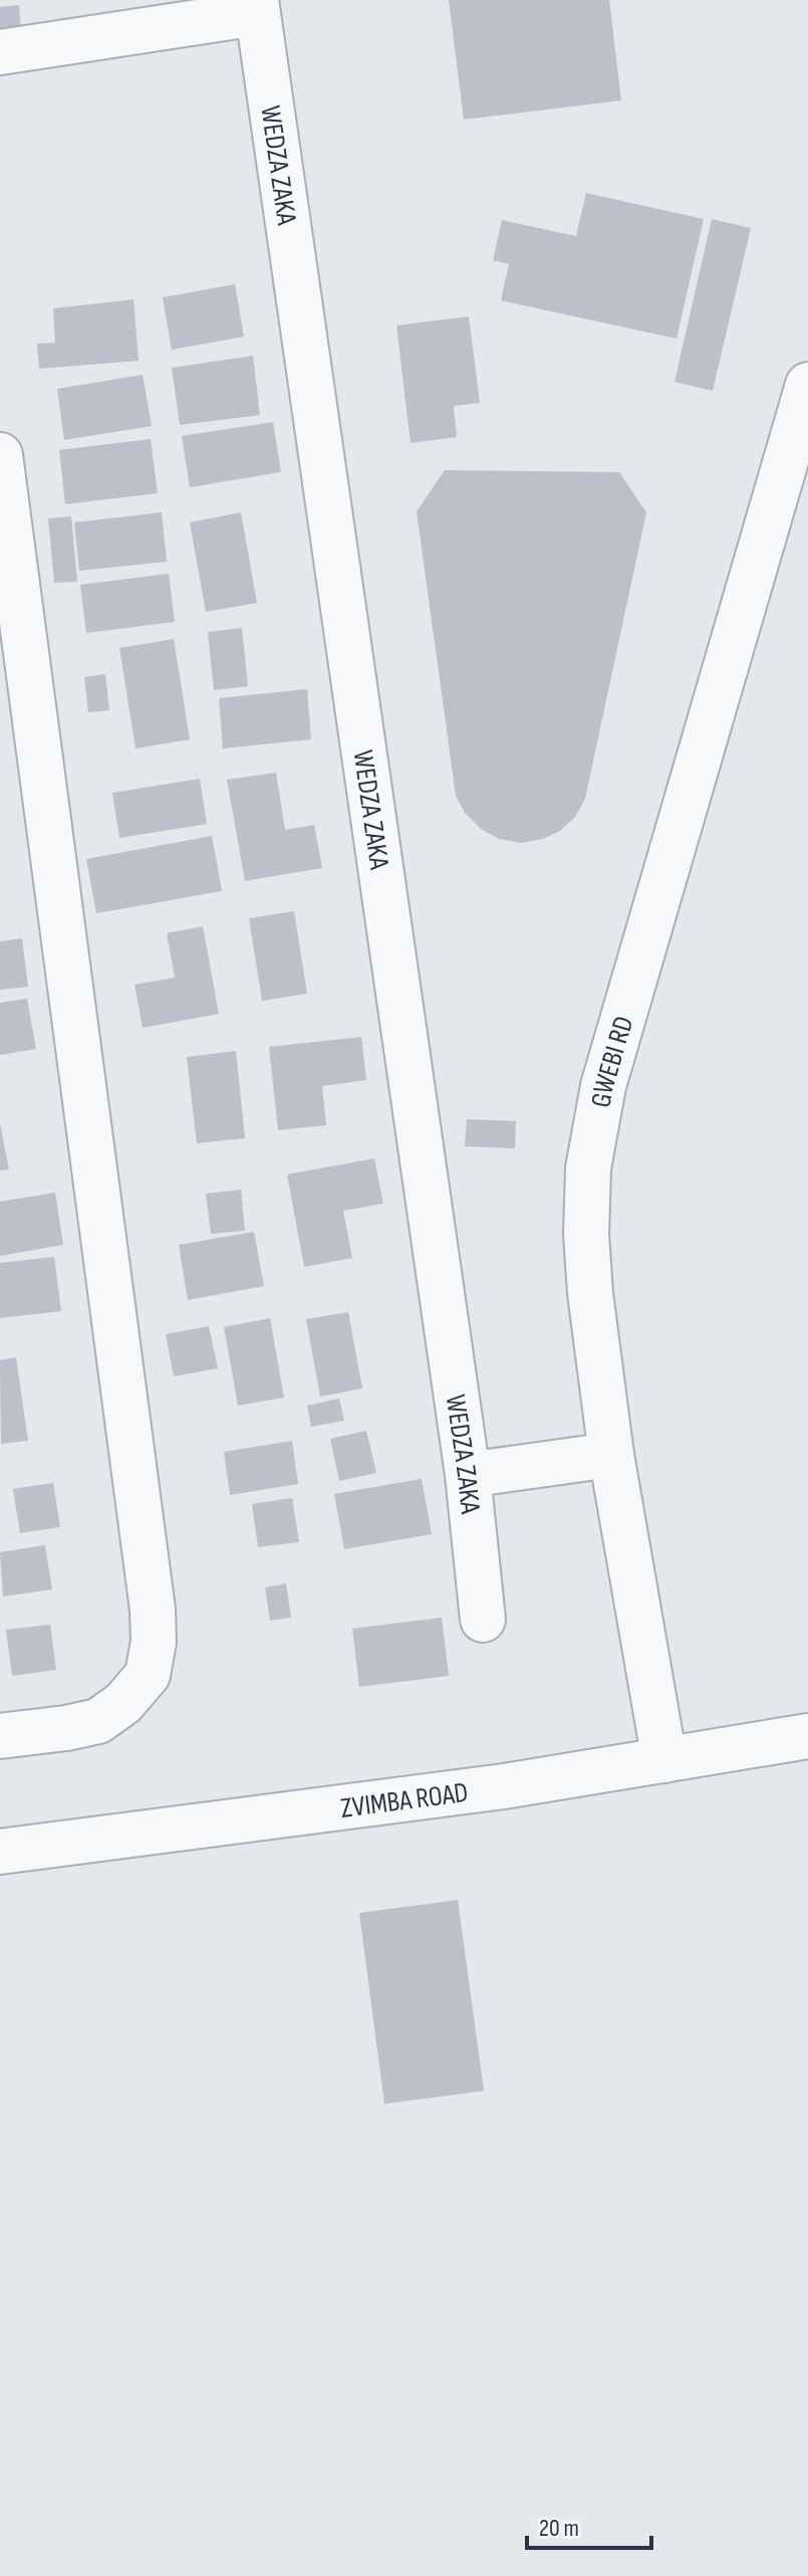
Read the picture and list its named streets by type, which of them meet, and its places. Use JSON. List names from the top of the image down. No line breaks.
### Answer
{"streets":{"street":["WEDZA ZAKA","GWEBI RD","ZVIMBA ROAD"]},"crossings":[["GWEBI RD","ZVIMBA ROAD"]],"scale_bar":"20 m"}
